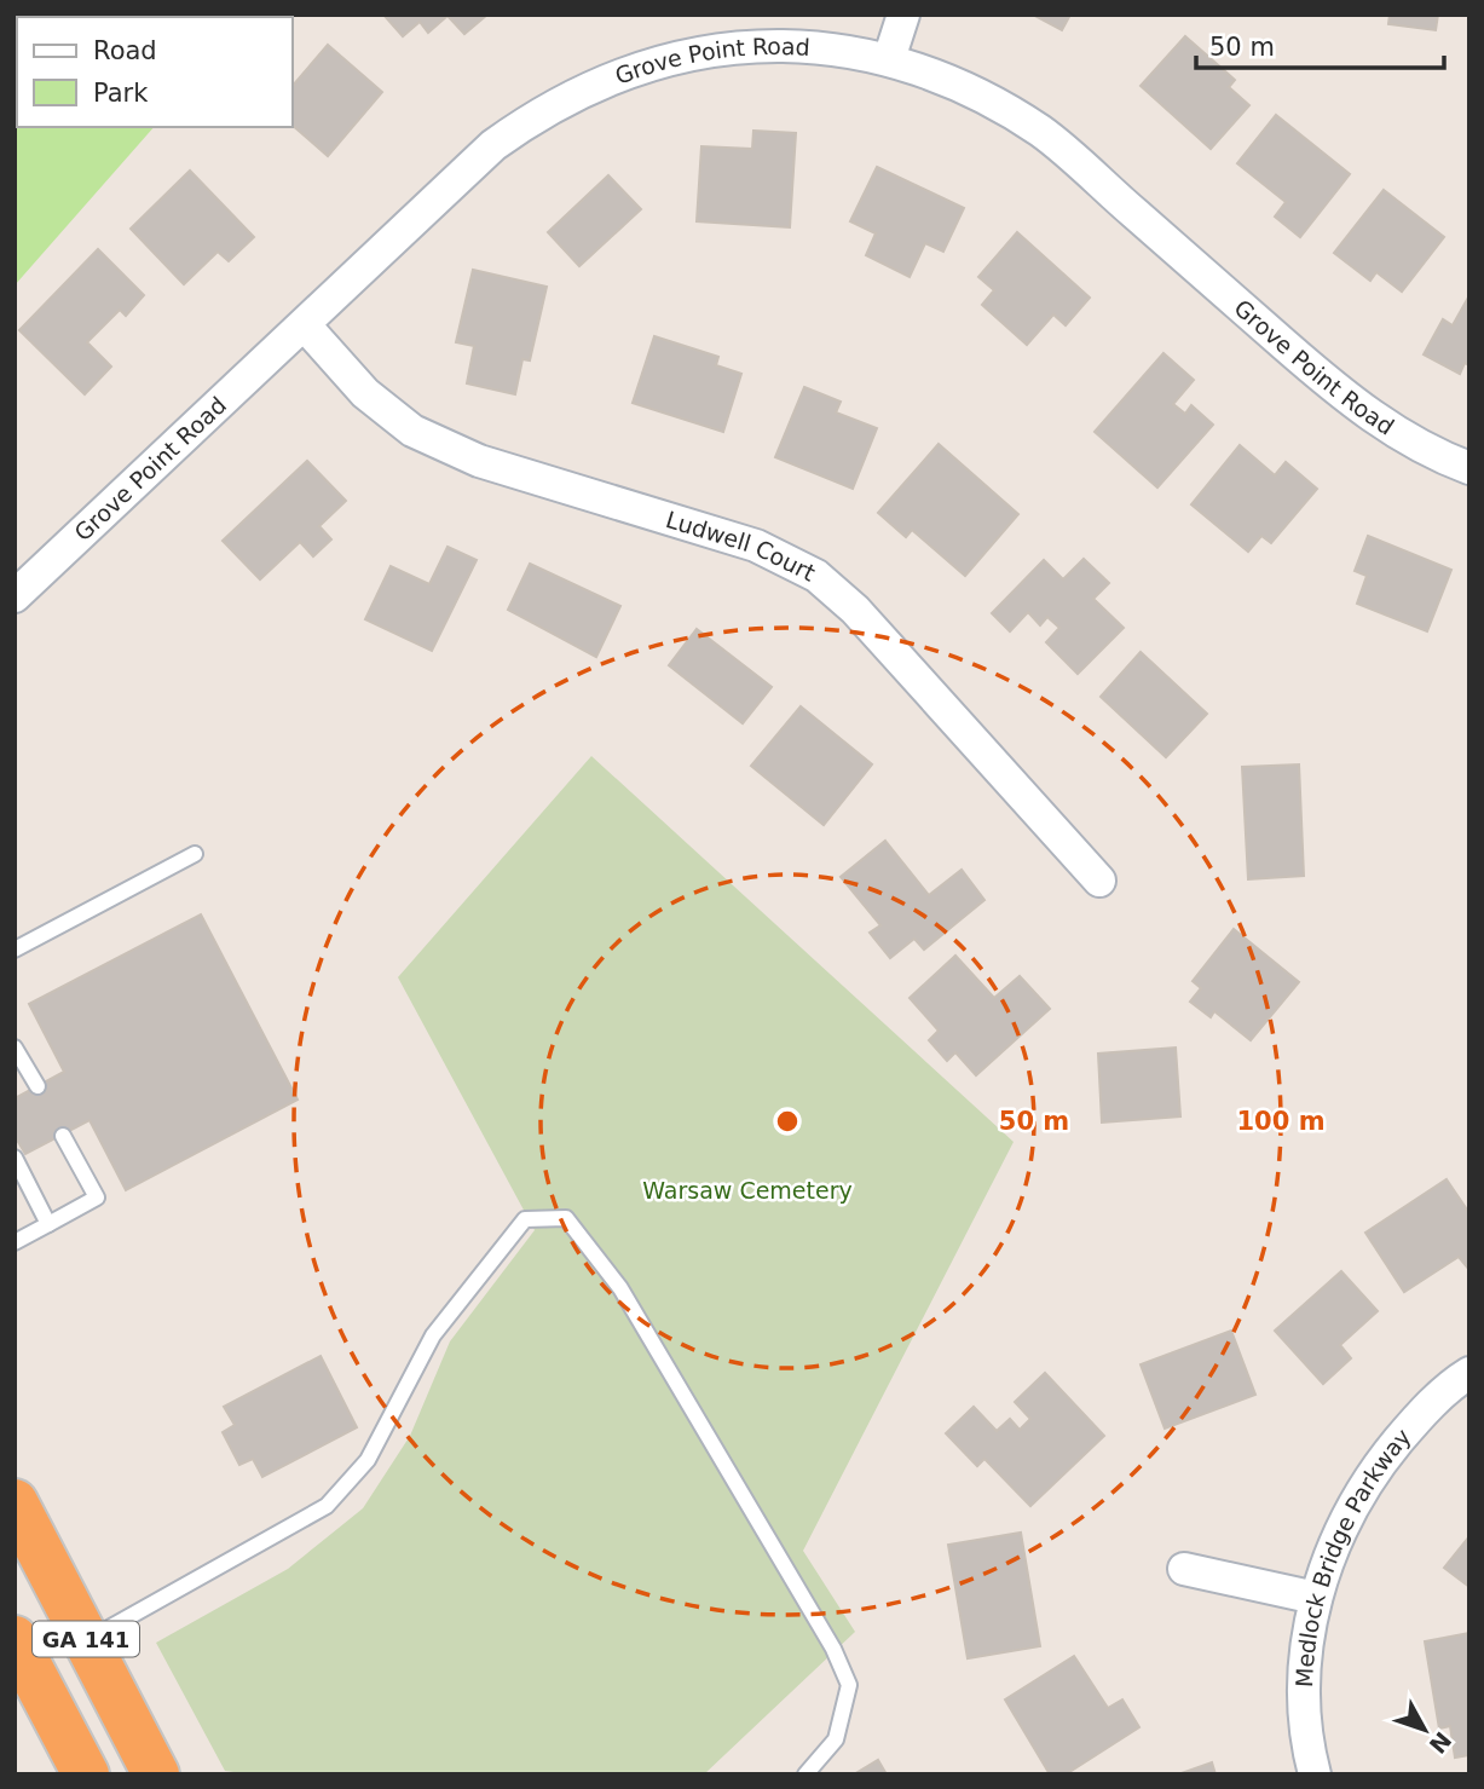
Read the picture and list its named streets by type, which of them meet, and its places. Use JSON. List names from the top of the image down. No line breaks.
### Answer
{"streets":{"highway":["GA 141"],"street":["Grove Point Road","Ludwell Court","Medlock Bridge Parkway"]},"crossings":[["Grove Point Road","Ludwell Court"]],"parks":["Warsaw Cemetery"],"legend":["Road","Park"],"scale_bar":"50 m","north":"bottom right","rings":["50 m","100 m"]}
